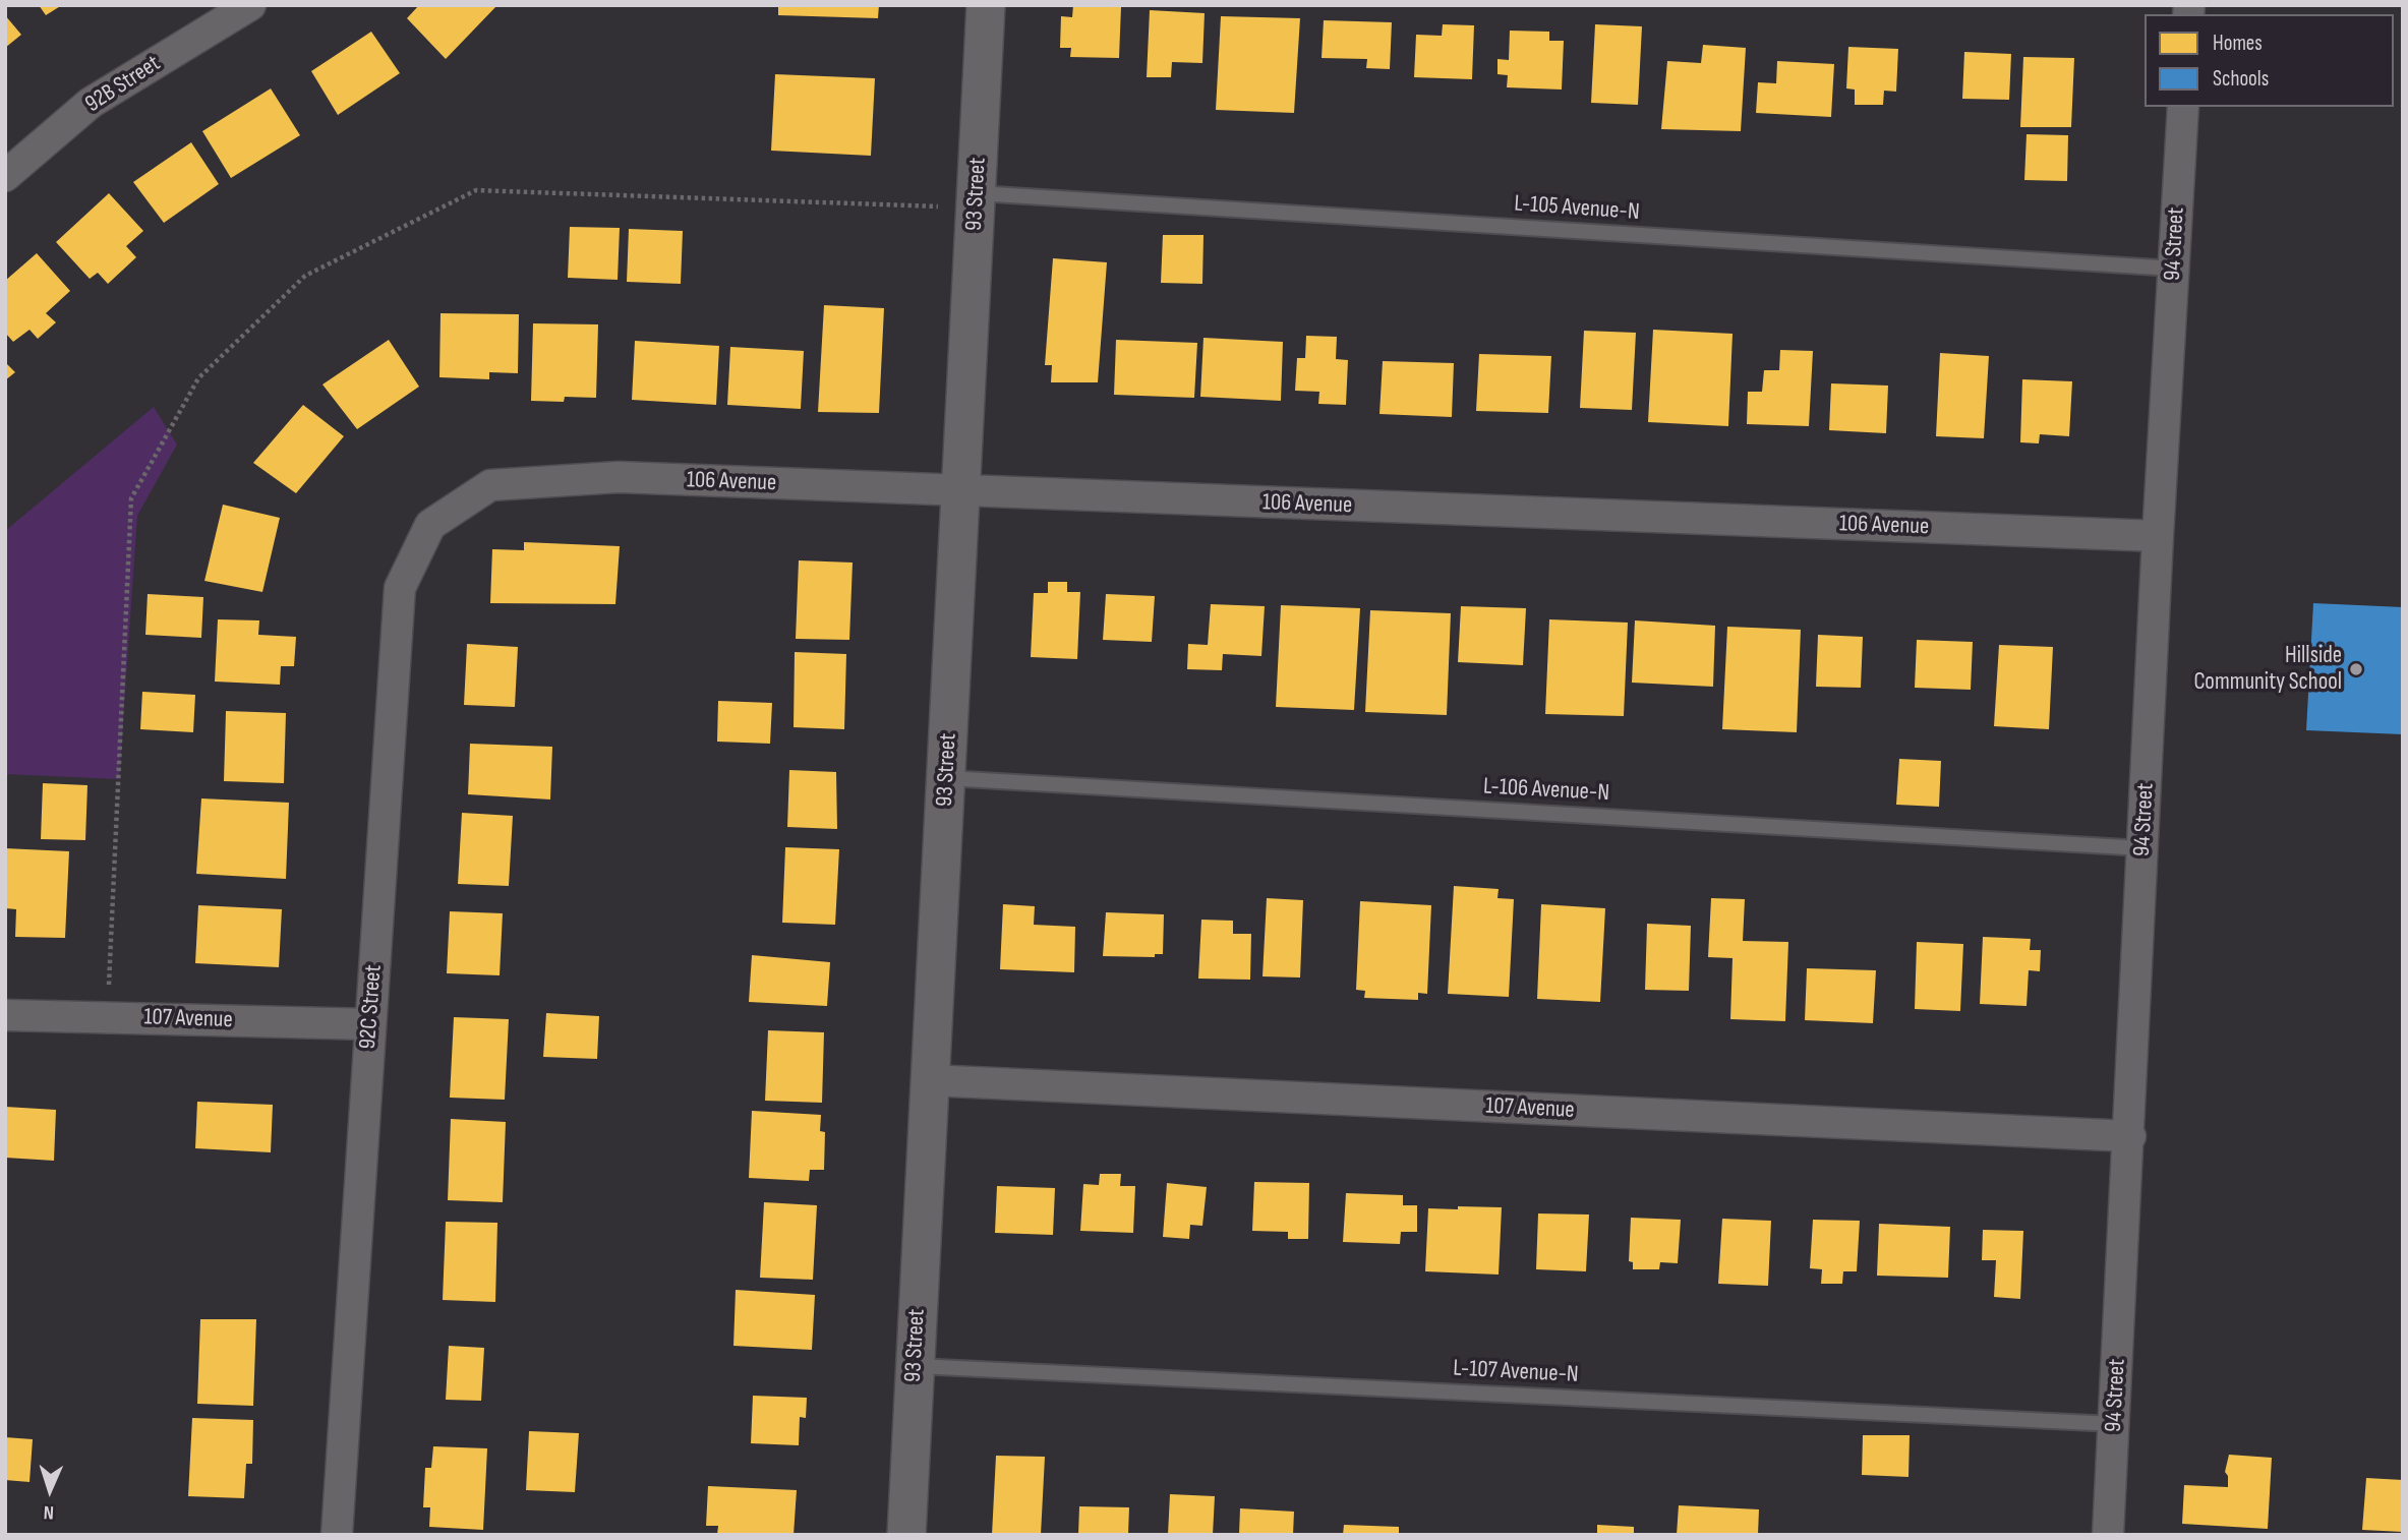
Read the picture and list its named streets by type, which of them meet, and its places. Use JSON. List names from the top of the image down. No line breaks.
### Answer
{"streets":{"street":["92B Street","93 Street","94 Street","106 Avenue","92C Street","107 Avenue"],"lane":["L-105 Avenue-N","L-106 Avenue-N","L-107 Avenue-N"]},"crossings":[["93 Street","L-105 Avenue-N"],["93 Street","106 Avenue"],["93 Street","L-106 Avenue-N"],["93 Street","107 Avenue"],["93 Street","L-107 Avenue-N"],["L-105 Avenue-N","94 Street"],["94 Street","106 Avenue"],["94 Street","L-106 Avenue-N"],["94 Street","107 Avenue"],["94 Street","L-107 Avenue-N"],["106 Avenue","92C Street"],["92C Street","107 Avenue"]],"places":["Hillside Community School"],"legend":["Homes","Schools"],"north":"bottom"}
